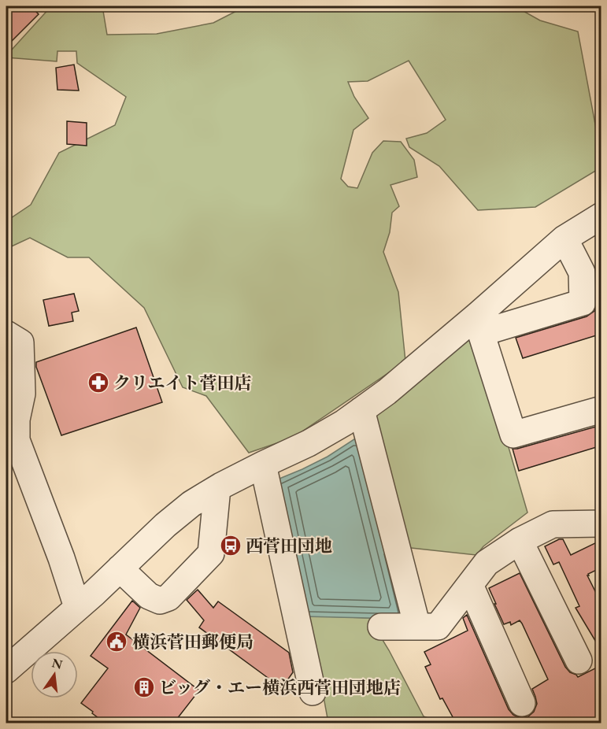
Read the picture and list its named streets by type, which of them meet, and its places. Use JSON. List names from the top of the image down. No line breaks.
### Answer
{"places":{"pharmacy":["クリエイト菅田店"],"bus stop":["西菅田団地"],"public building":["横浜菅田郵便局"],"building":["ビッグ・エー横浜西菅田団地店"]},"north":"top"}
